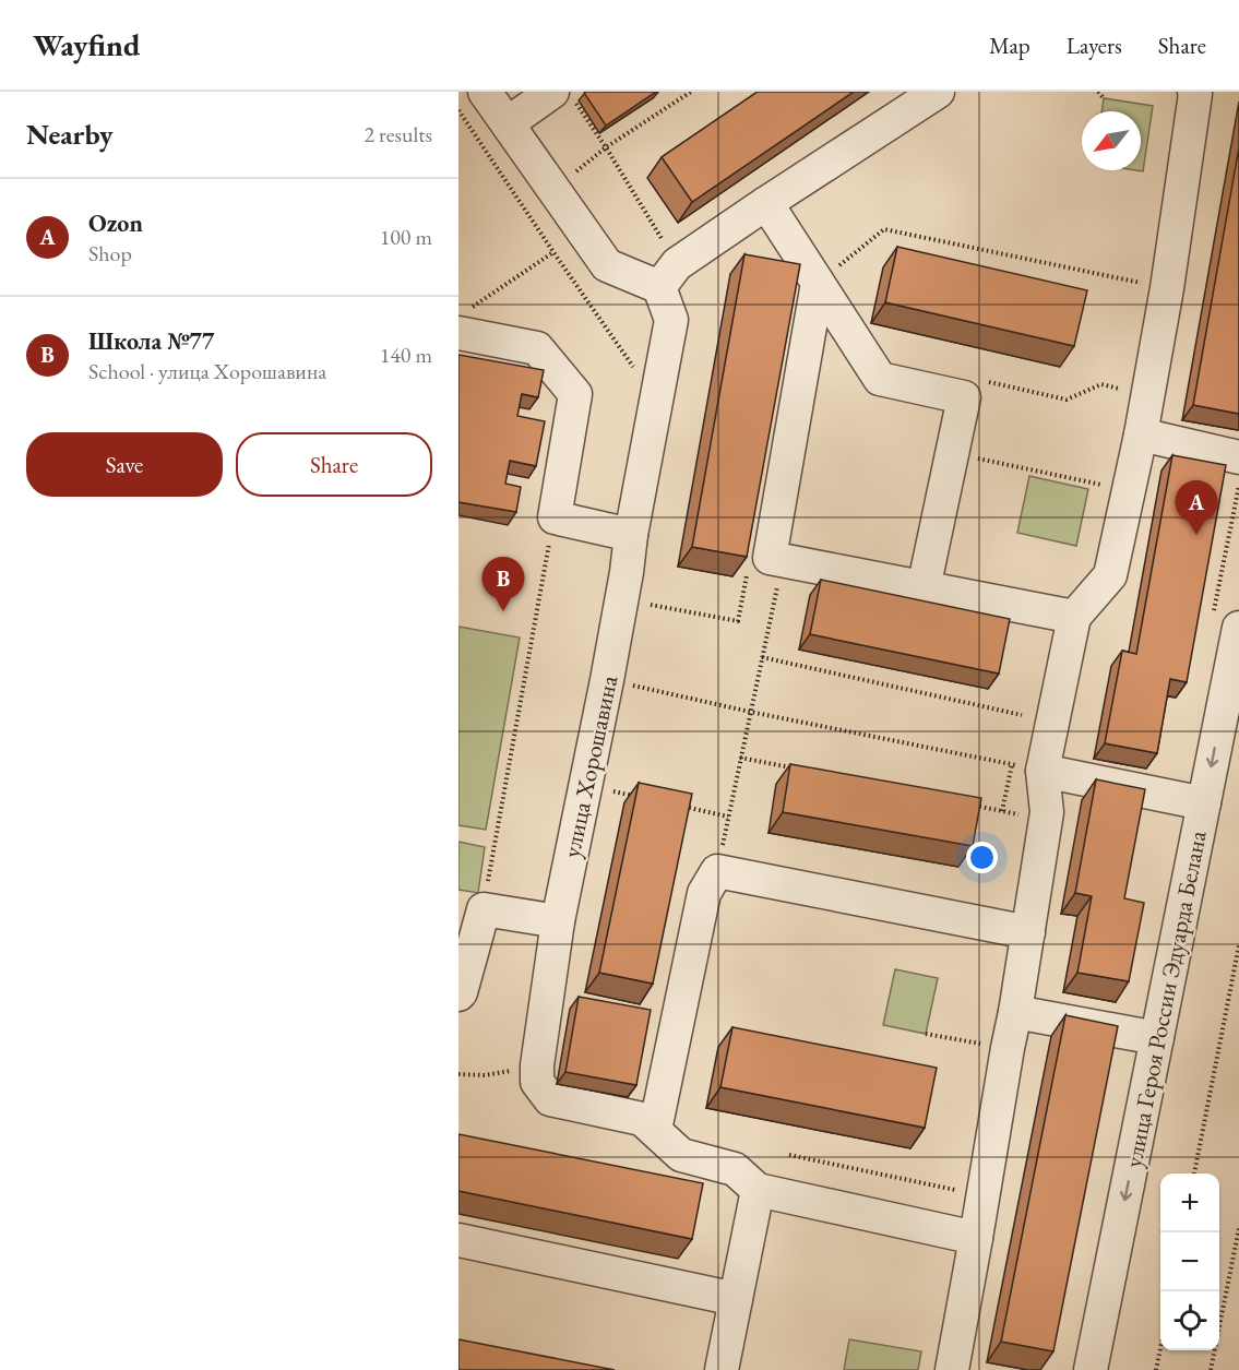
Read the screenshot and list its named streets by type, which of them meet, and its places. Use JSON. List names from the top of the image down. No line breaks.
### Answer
{"streets":{"street":["улица Хорошавина","улица Героя России Эдуарда Белана"]},"north":"bottom left","page":{"header":"Wayfind","nav":["Map","Layers","Share"],"heading":["Nearby","2 results"],"list":[{"mark":"A","name":"Ozon","note":"Shop","value":"100 m"},{"mark":"B","name":"Школа №77","note":"School · улица Хорошавина","value":"140 m"}],"buttons":["Save","Share"],"pins":["A","B"],"map_buttons":["+","−"]}}
